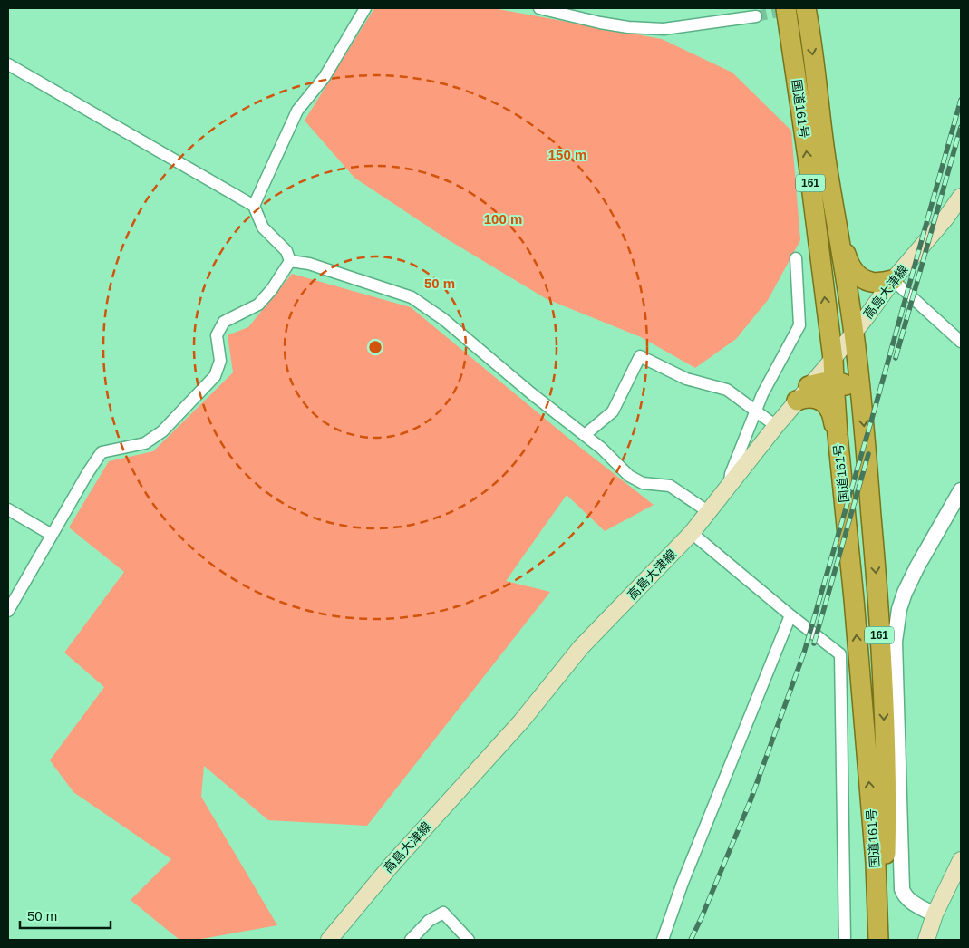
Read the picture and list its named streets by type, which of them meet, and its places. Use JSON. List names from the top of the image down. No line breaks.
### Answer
{"streets":{"highway":["国道161号","161"],"main road":["高島大津線"]},"crossings":[["国道161号","高島大津線"]],"scale_bar":"50 m","rings":["150 m","100 m","50 m"]}
